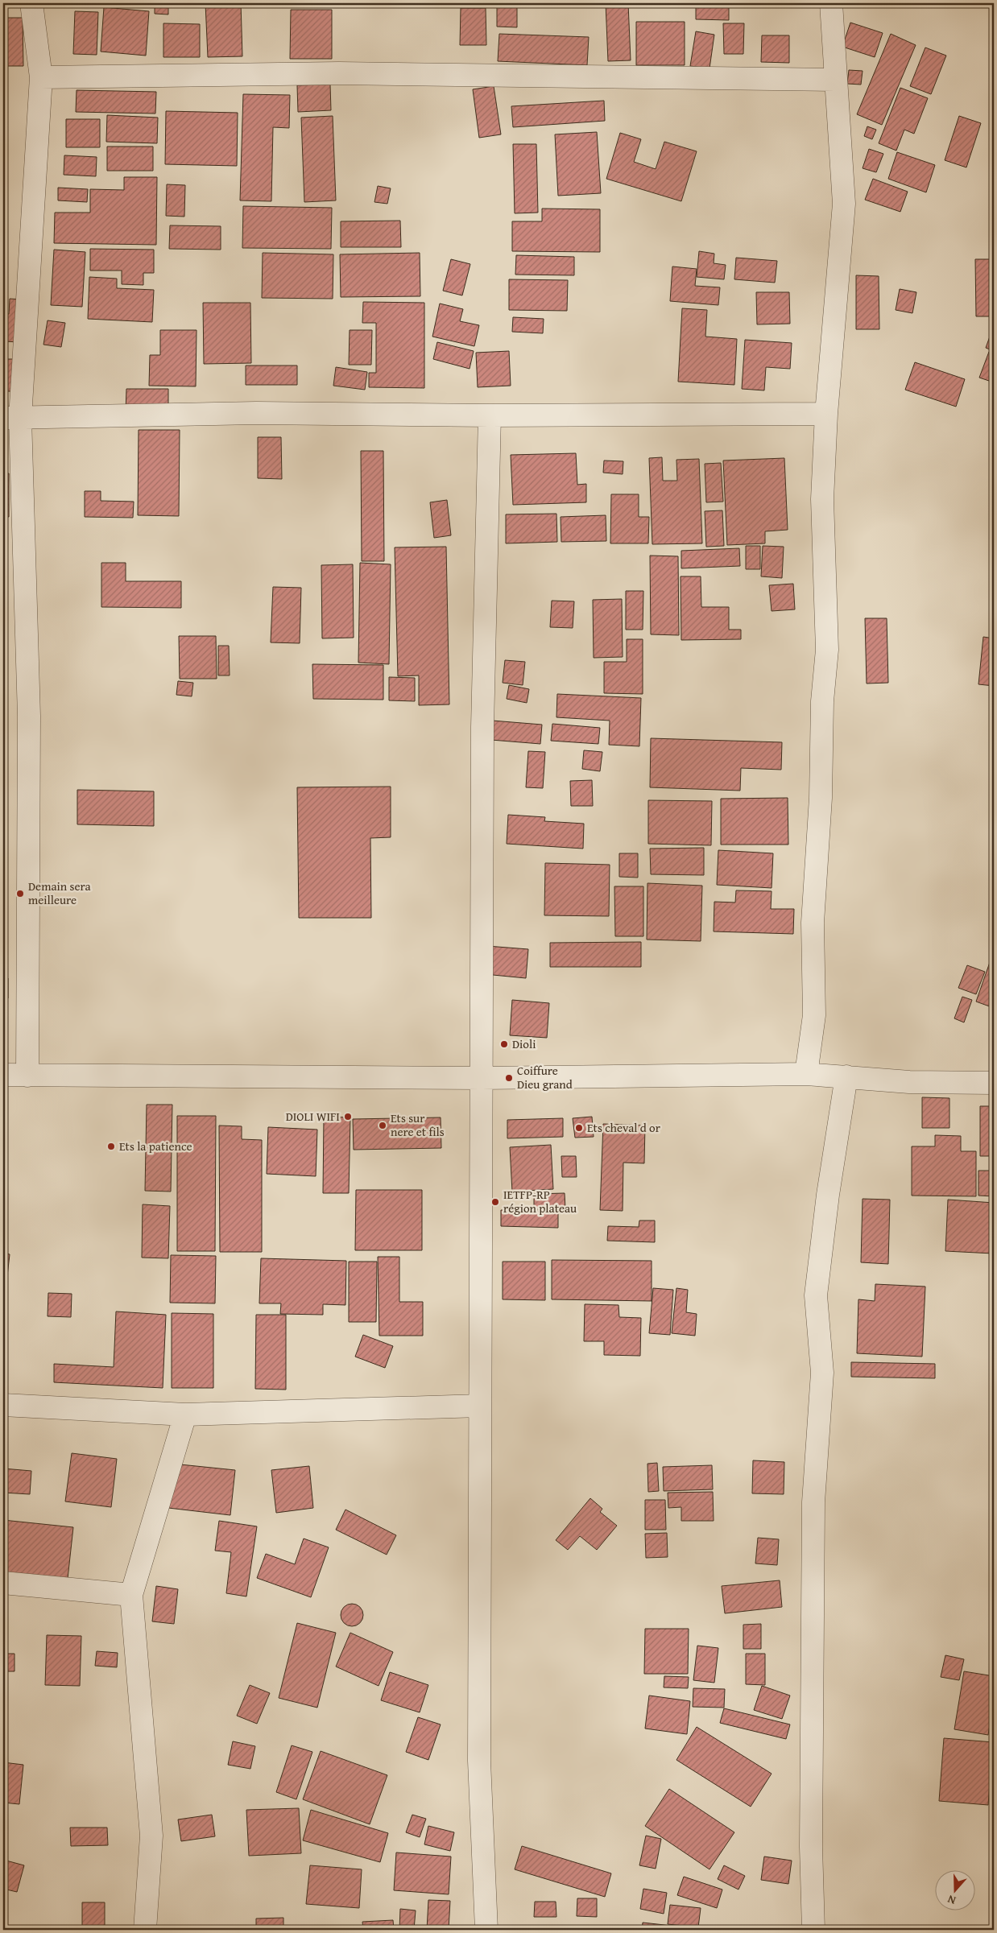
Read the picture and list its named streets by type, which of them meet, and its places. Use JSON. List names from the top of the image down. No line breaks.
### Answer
{"places":["Demain sera meilleure","Dioli","Coiffure Dieu grand","DIOLI WIFI","Ets sur nere et fils","Ets cheval d or","Ets la patience","IETFP-RP région plateau"],"north":"bottom"}
